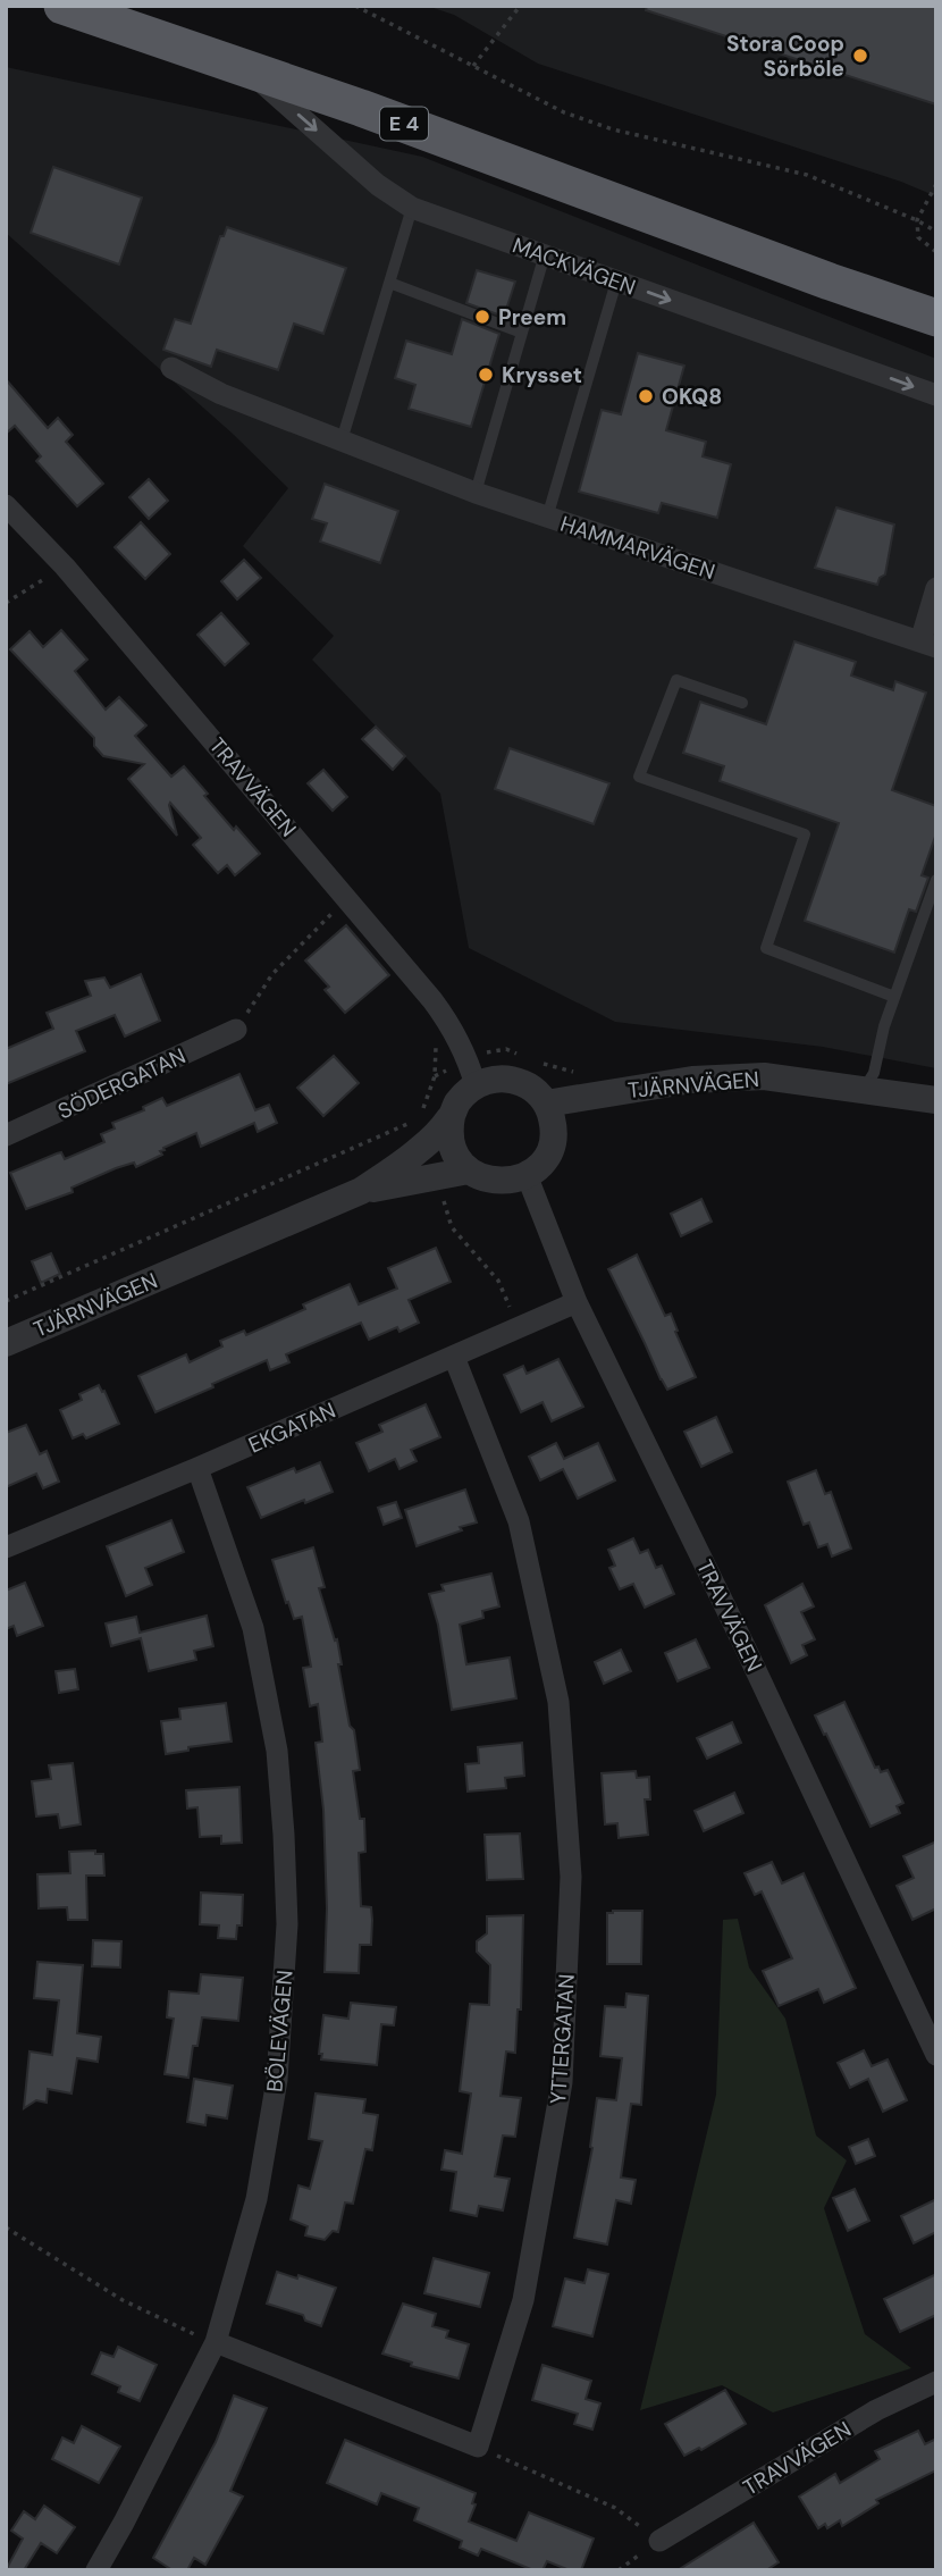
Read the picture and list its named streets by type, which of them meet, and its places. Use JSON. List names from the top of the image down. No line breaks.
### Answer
{"streets":{"highway":["E 4"],"street":["MACKVÄGEN","HAMMARVÄGEN","TRAVVÄGEN","SÖDERGATAN","TJÄRNVÄGEN","EKGATAN","BÖLEVÄGEN","YTTERGATAN"]},"crossings":[["E 4","MACKVÄGEN"],["TRAVVÄGEN","TJÄRNVÄGEN"],["TRAVVÄGEN","EKGATAN"],["EKGATAN","BÖLEVÄGEN"],["EKGATAN","YTTERGATAN"]],"one_way":["MACKVÄGEN"],"places":["Stora Coop Sörböle","Preem","Krysset","OKQ8"]}
